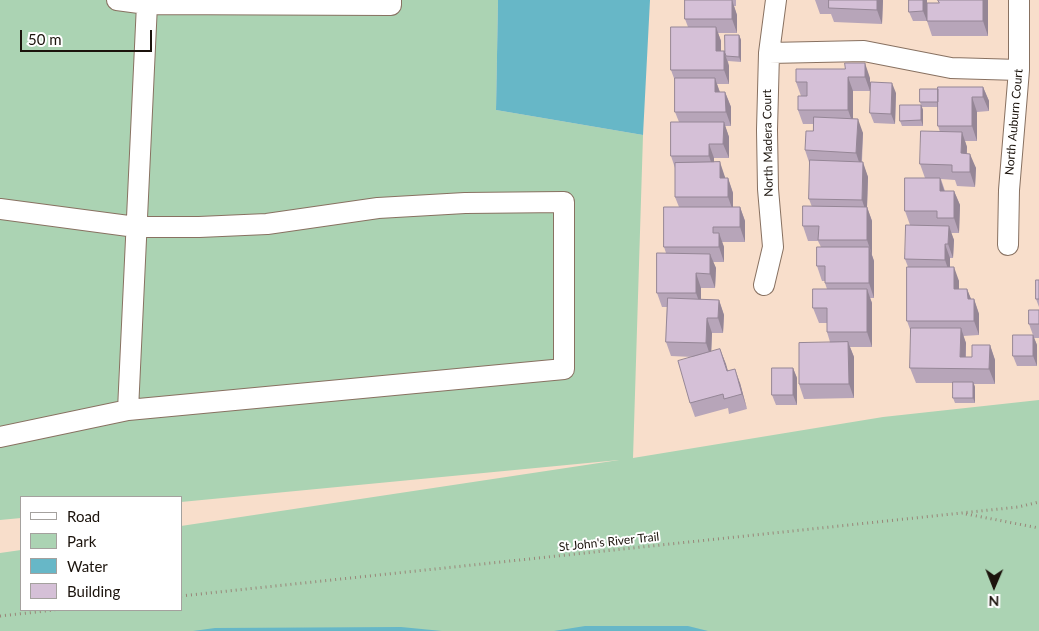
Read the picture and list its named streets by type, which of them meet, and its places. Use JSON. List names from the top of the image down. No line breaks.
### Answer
{"streets":{"street":["North Auburn Court","North Madera Court"],"path":["St John's River Trail"]},"legend":["Road","Park","Water","Building"],"scale_bar":"50 m","north":"bottom"}
